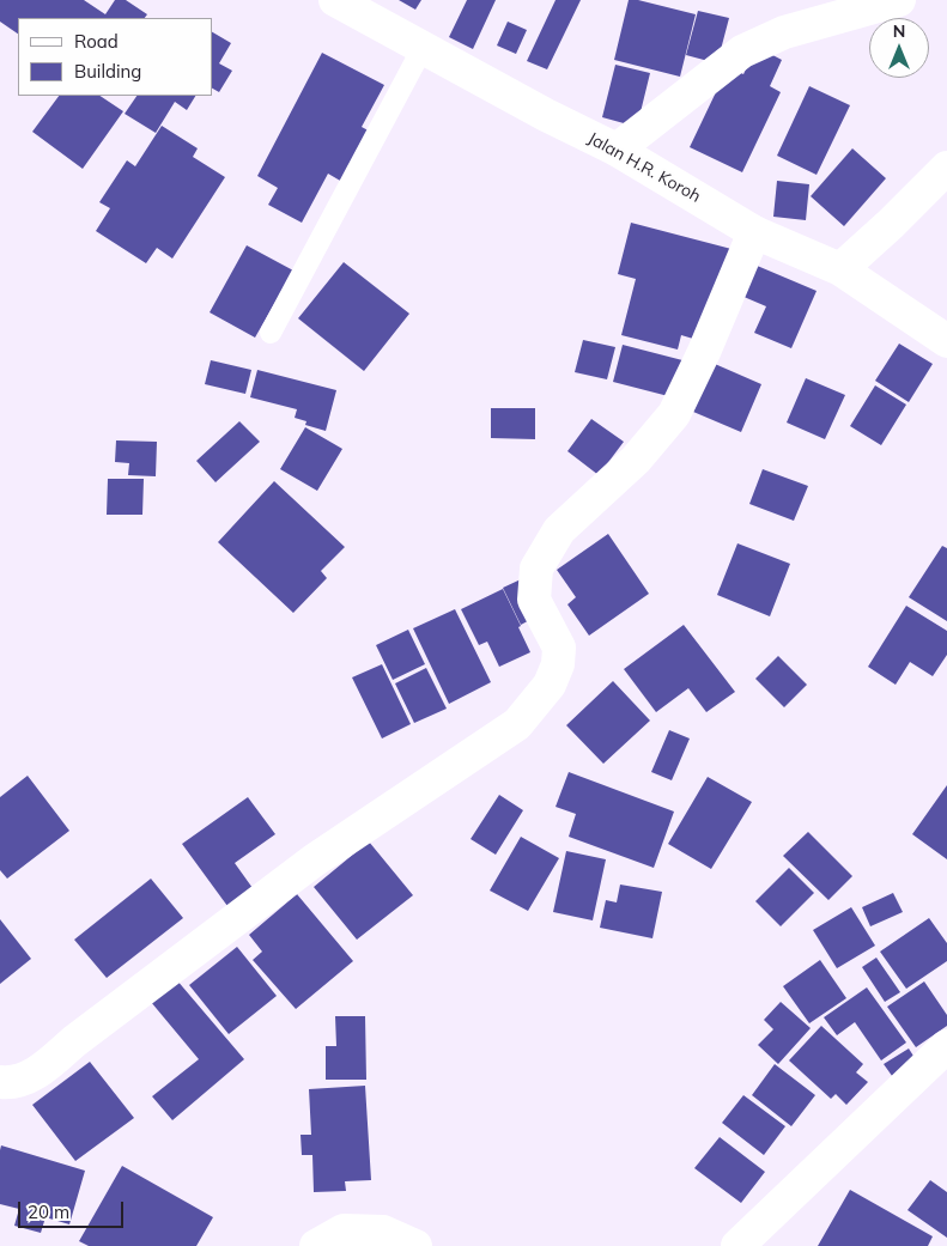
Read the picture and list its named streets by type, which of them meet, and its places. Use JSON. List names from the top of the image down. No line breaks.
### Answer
{"streets":{"street":["Jalan H.R. Koroh"]},"legend":["Road","Building"],"scale_bar":"20 m","north":"top"}
